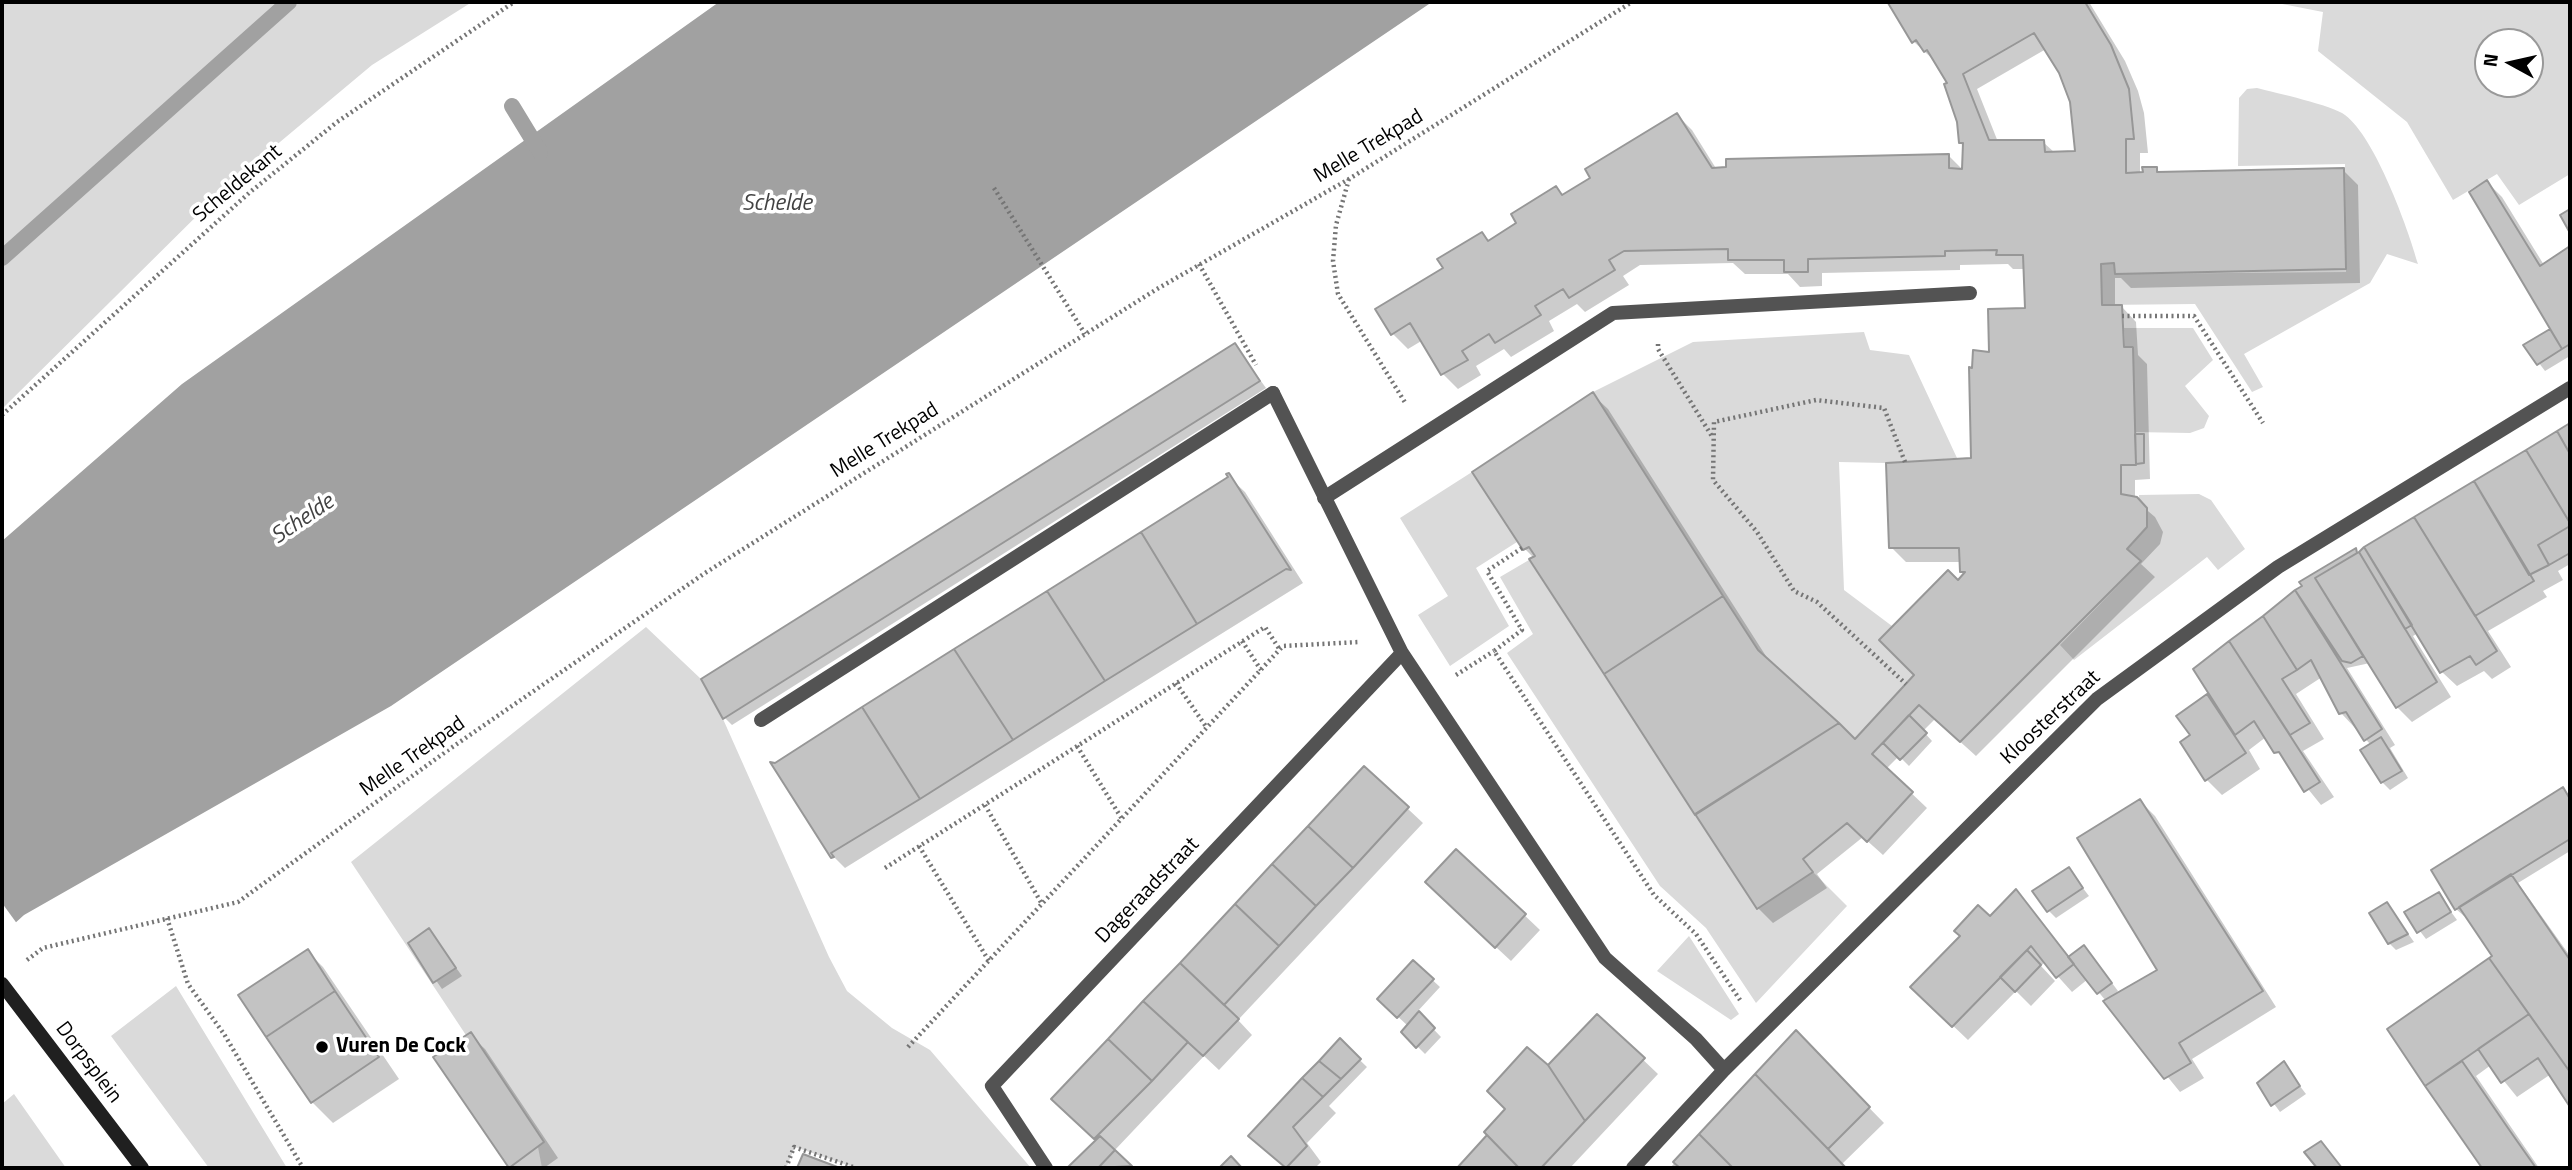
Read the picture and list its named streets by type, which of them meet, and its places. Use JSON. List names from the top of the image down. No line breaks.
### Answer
{"streets":{"main road":["Dorpsplein"],"street":["Kloosterstraat","Dageraadstraat"],"path":["Melle Trekpad","Scheldekant"]},"water":["Schelde"],"places":["Vuren De Cock"],"north":"left"}
